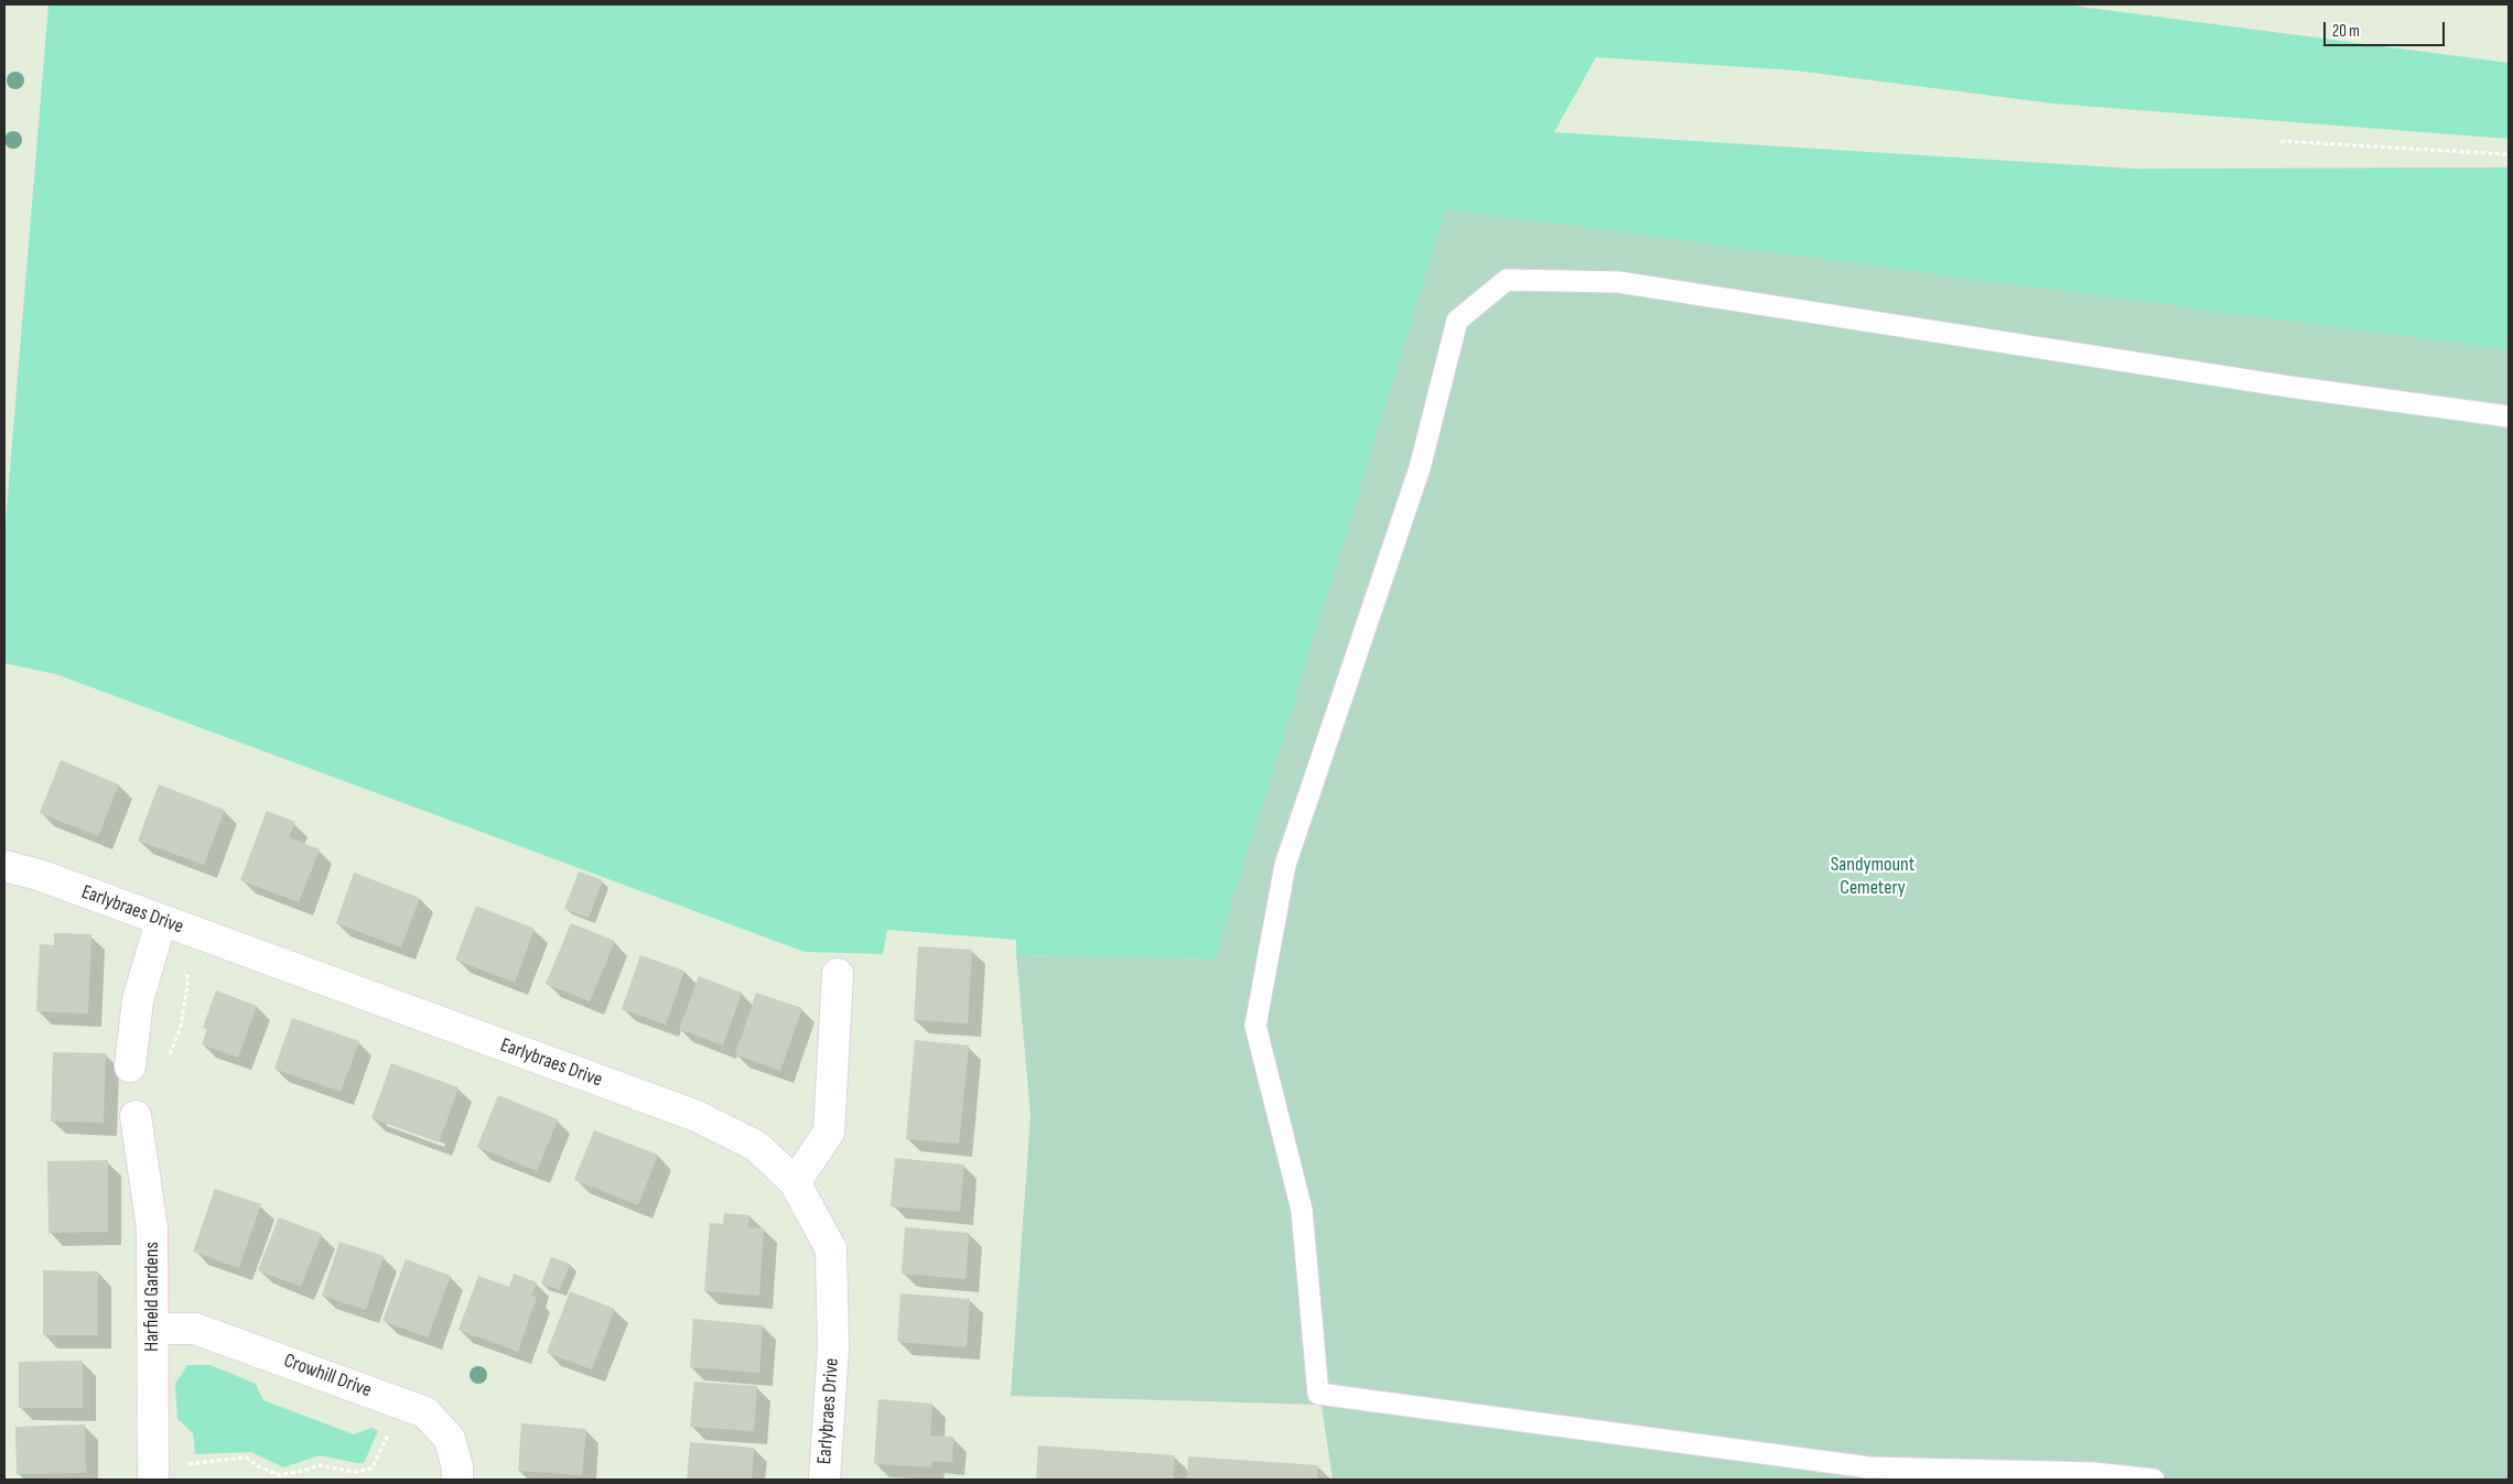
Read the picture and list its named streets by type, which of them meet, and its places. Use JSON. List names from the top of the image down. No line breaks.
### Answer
{"streets":{"street":["Earlybraes Drive","Harfield Gardens","Crowhill Drive"]},"crossings":[["Harfield Gardens","Crowhill Drive"]],"parks":["Sandymount Cemetery"],"scale_bar":"20 m"}
